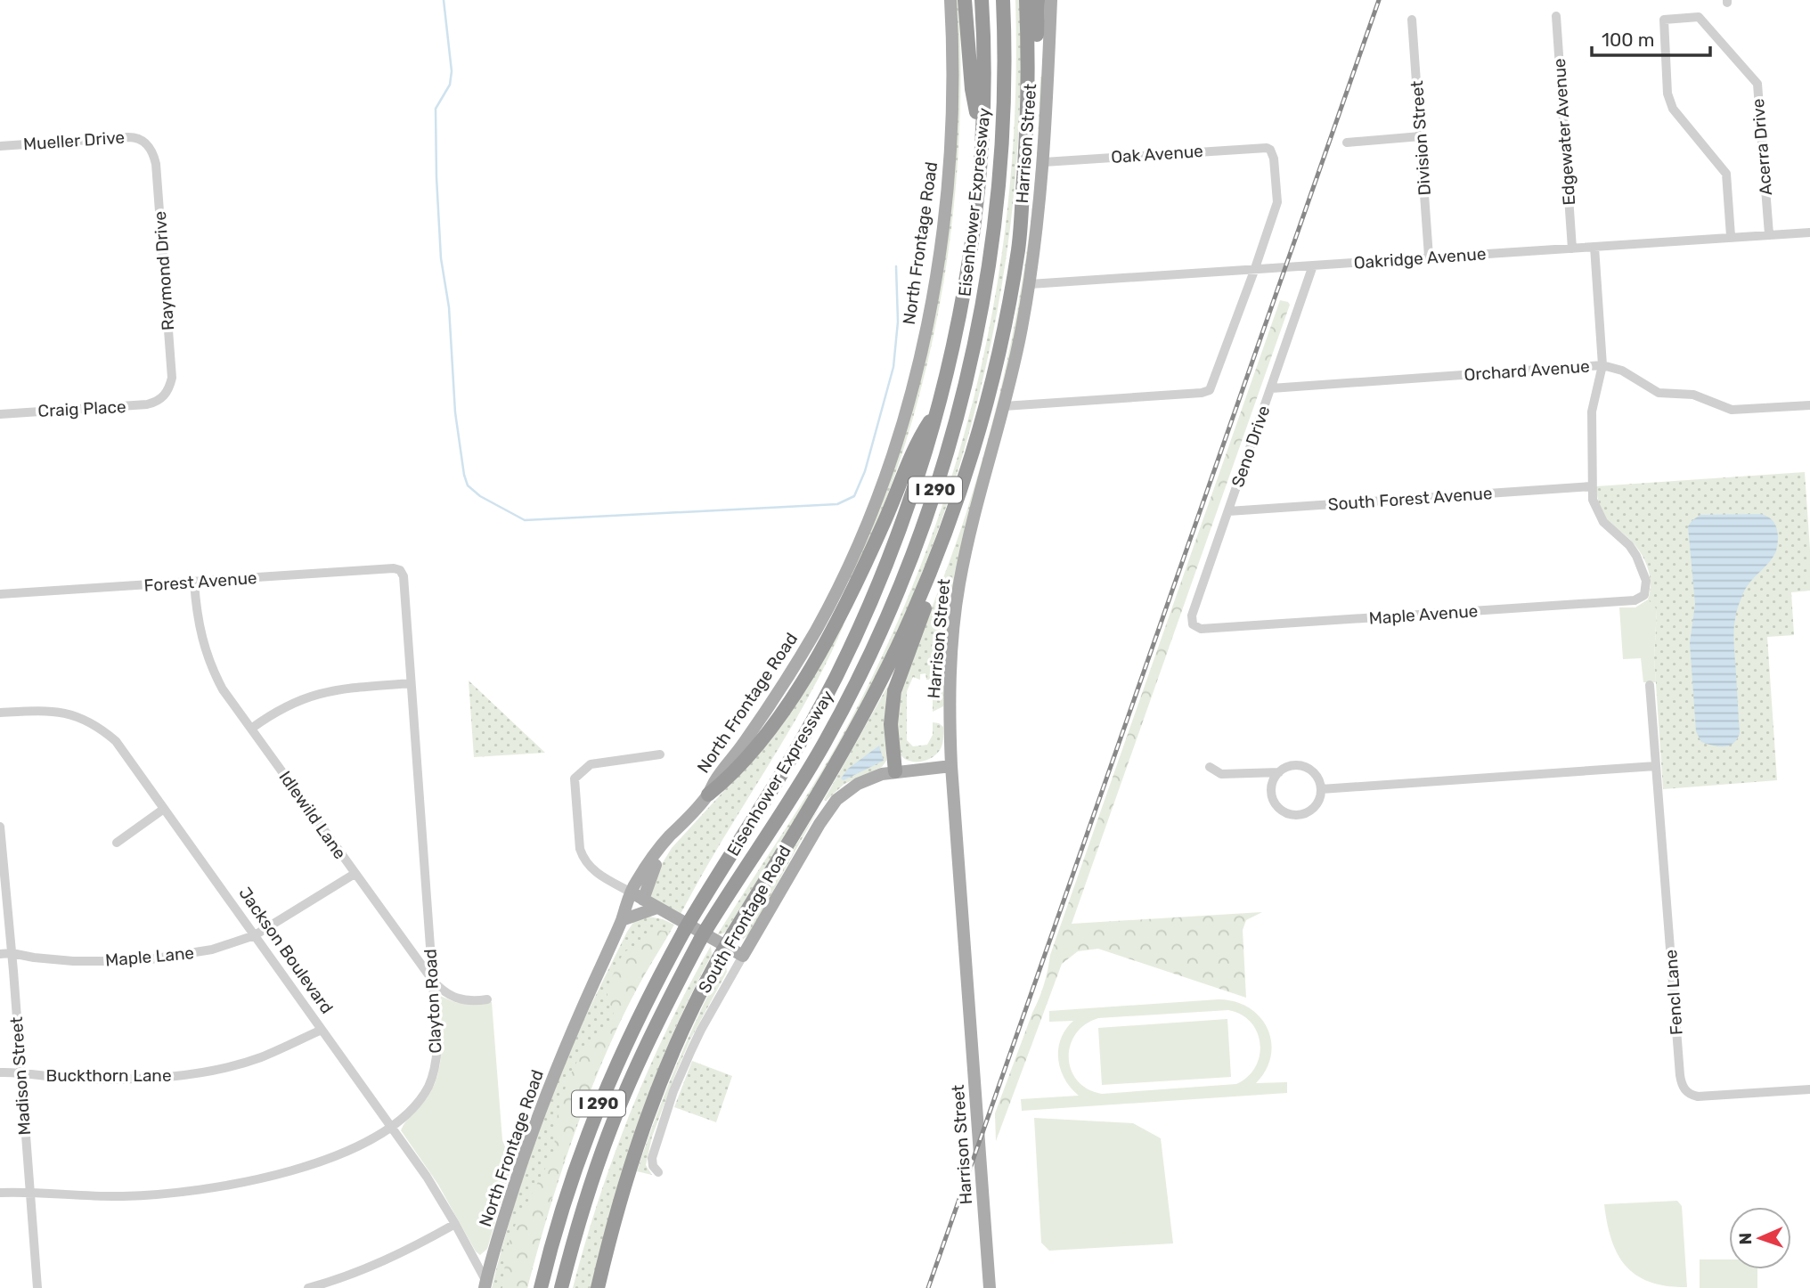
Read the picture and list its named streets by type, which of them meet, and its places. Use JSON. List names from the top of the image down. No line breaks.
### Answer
{"streets":{"highway":["Eisenhower Expressway","I 290"],"main road":["Harrison Street","North Frontage Road","South Frontage Road"],"street":["Edgewater Avenue","Division Street","Mueller Drive","Acerra Drive","Oak Avenue","Oakridge Avenue","Raymond Drive","Orchard Avenue","Craig Place","Seno Drive","South Forest Avenue","Forest Avenue","Maple Avenue","Idlewild Lane","Jackson Boulevard","Maple Lane","Fencl Lane","Clayton Road","Buckthorn Lane","Madison Street"]},"crossings":[["Edgewater Avenue","Oakridge Avenue"],["Division Street","Oakridge Avenue"],["Mueller Drive","Raymond Drive"],["Harrison Street","Oak Avenue"],["Harrison Street","Oakridge Avenue"],["Harrison Street","South Frontage Road"],["Acerra Drive","Oakridge Avenue"],["Oak Avenue","Oakridge Avenue"],["North Frontage Road","Jackson Boulevard"],["Oakridge Avenue","Seno Drive"],["Raymond Drive","Craig Place"],["Orchard Avenue","Seno Drive"],["Seno Drive","South Forest Avenue"],["Seno Drive","Maple Avenue"],["South Forest Avenue","Maple Avenue"],["Forest Avenue","Idlewild Lane"],["Forest Avenue","Clayton Road"],["Idlewild Lane","Maple Lane"],["Idlewild Lane","Clayton Road"],["Jackson Boulevard","Maple Lane"],["Jackson Boulevard","Clayton Road"],["Jackson Boulevard","Buckthorn Lane"],["Maple Lane","Madison Street"],["Clayton Road","Madison Street"],["Buckthorn Lane","Madison Street"]],"scale_bar":"100 m","north":"left"}
